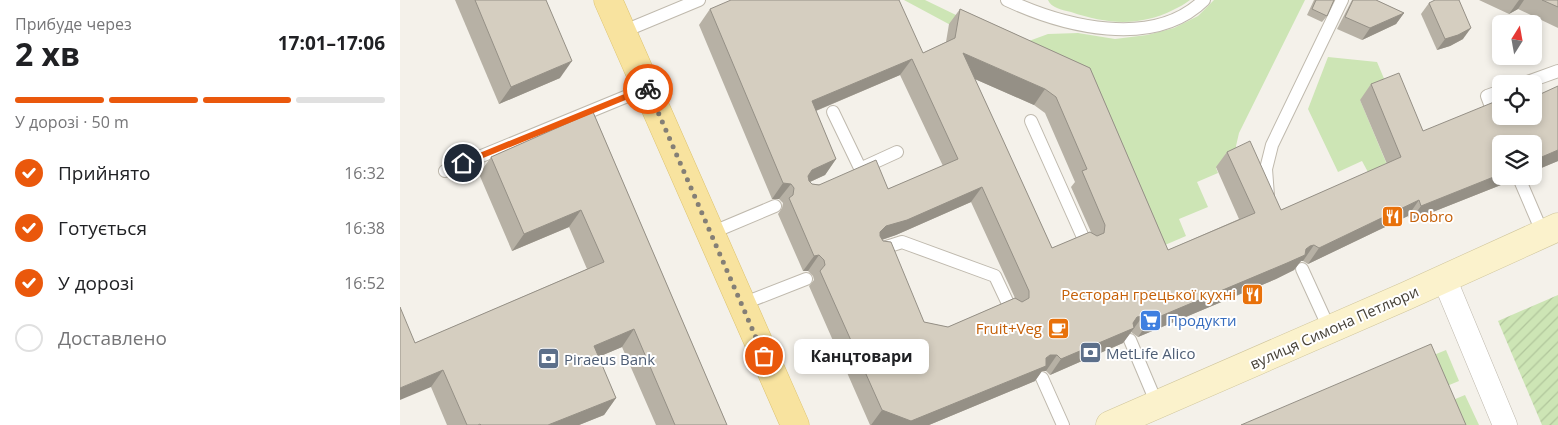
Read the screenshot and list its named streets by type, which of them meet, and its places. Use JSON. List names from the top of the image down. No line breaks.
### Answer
{"streets":{"main road":["вулиця Симона Петлюри"]},"places":{"restaurant":["Dobro","Ресторан грецької кухні"],"supermarket":["Продукти"],"cafe":["Fruit+Veg"],"bank":["MetLife Alico","Piraeus Bank"],"other":["Канцтовари"]},"north":"top","page":{"heading":["2 хв","Прибуде через","17:01–17:06"],"bar":"У дорозі · 50 m","list":[["Прийнято","16:32"],["Готується","16:38"],["У дорозі","16:52"],"Доставлено"],"bubble":"Канцтовари"}}
